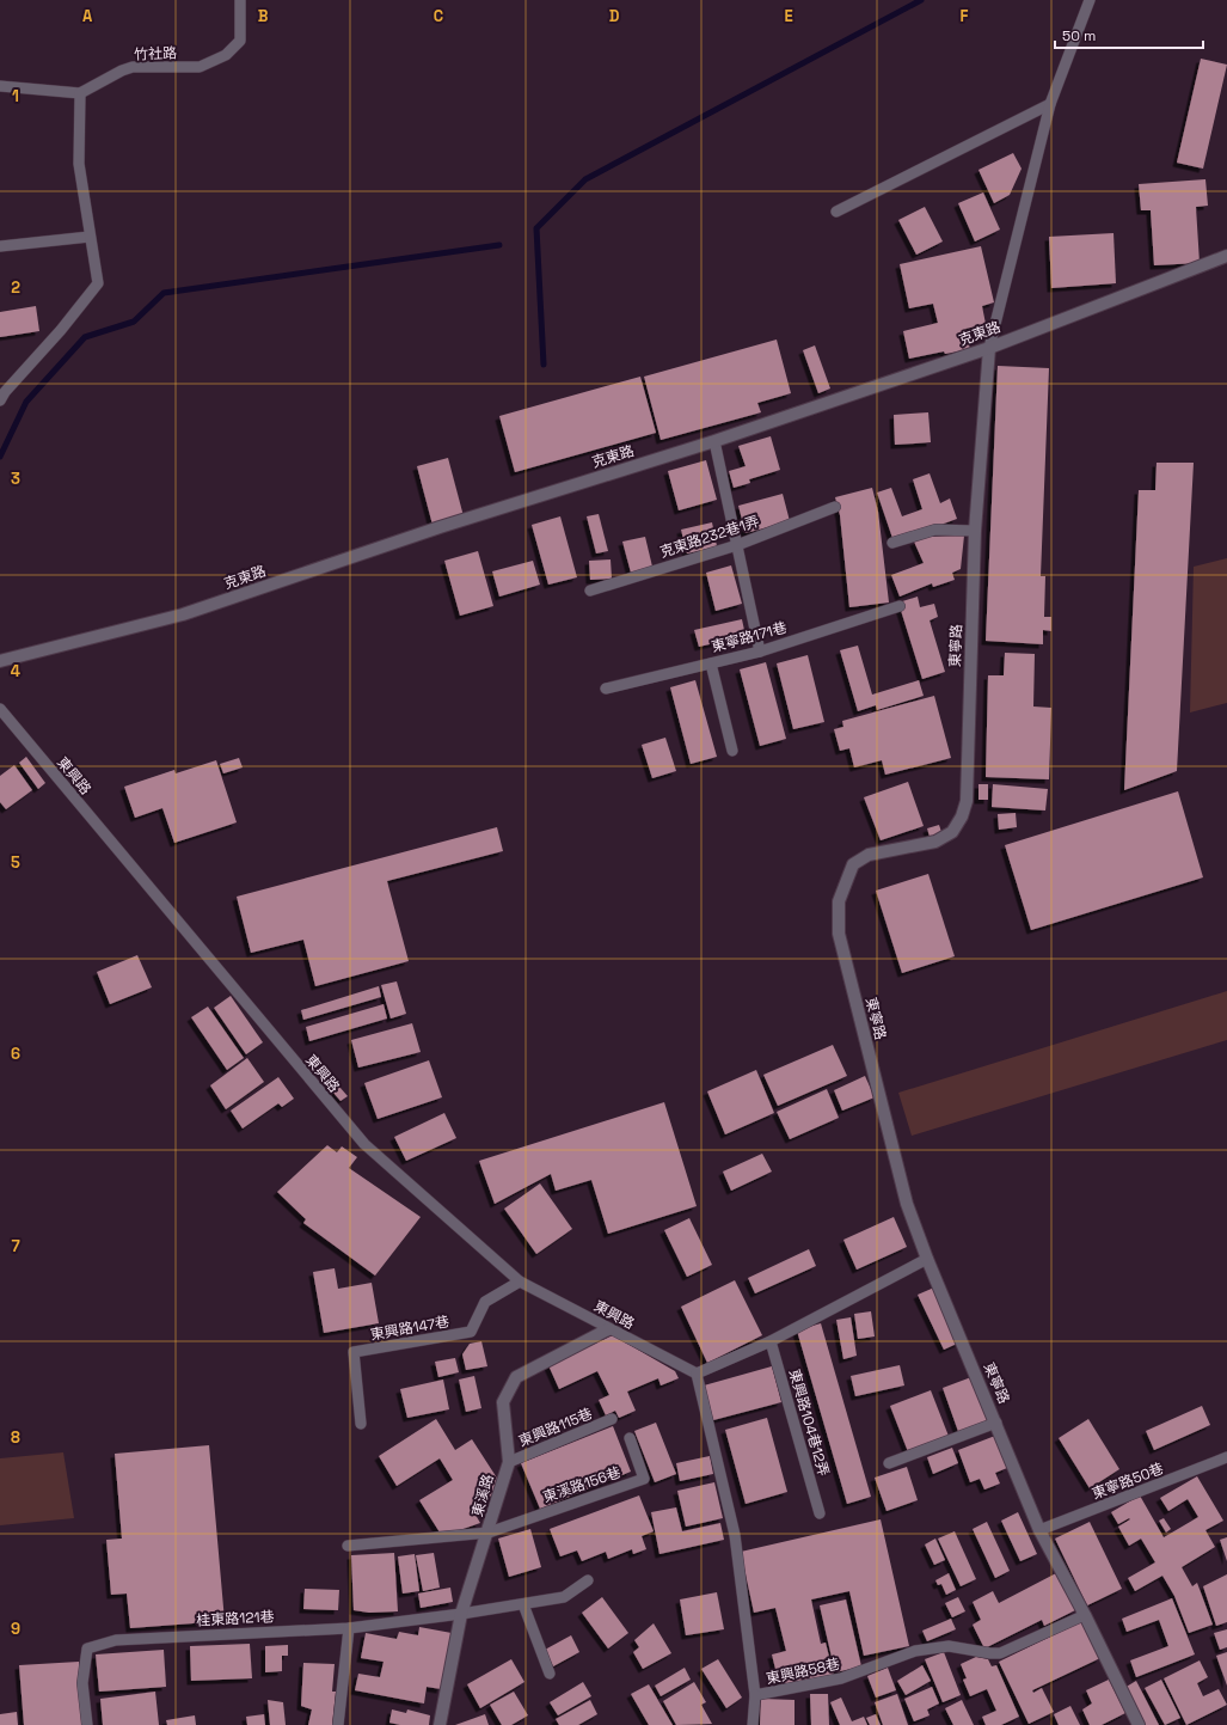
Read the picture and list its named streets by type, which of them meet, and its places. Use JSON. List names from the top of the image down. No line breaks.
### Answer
{"streets":{"street":["克東路","東寧路","東溪路"],"lane":["竹社路","克東路232巷1弄","東寧路171巷","東興路","東興路147巷","東興路104巷12弄","東興路115巷","東寧路50巷","東溪路156巷","桂東路121巷","東興路58巷"]},"crossings":[["克東路","東寧路"],["東寧路","東寧路50巷"],["東寧路","東興路58巷"],["東興路","東興路147巷"],["東興路","東溪路"],["東興路","東興路58巷"],["東興路115巷","東溪路"],["東溪路156巷","東溪路"],["東溪路","桂東路121巷"]],"scale_bar":"50 m","grid":{"columns":["A","B","C","D","E","F"],"rows":["1","2","3","4","5","6","7","8","9"]}}
